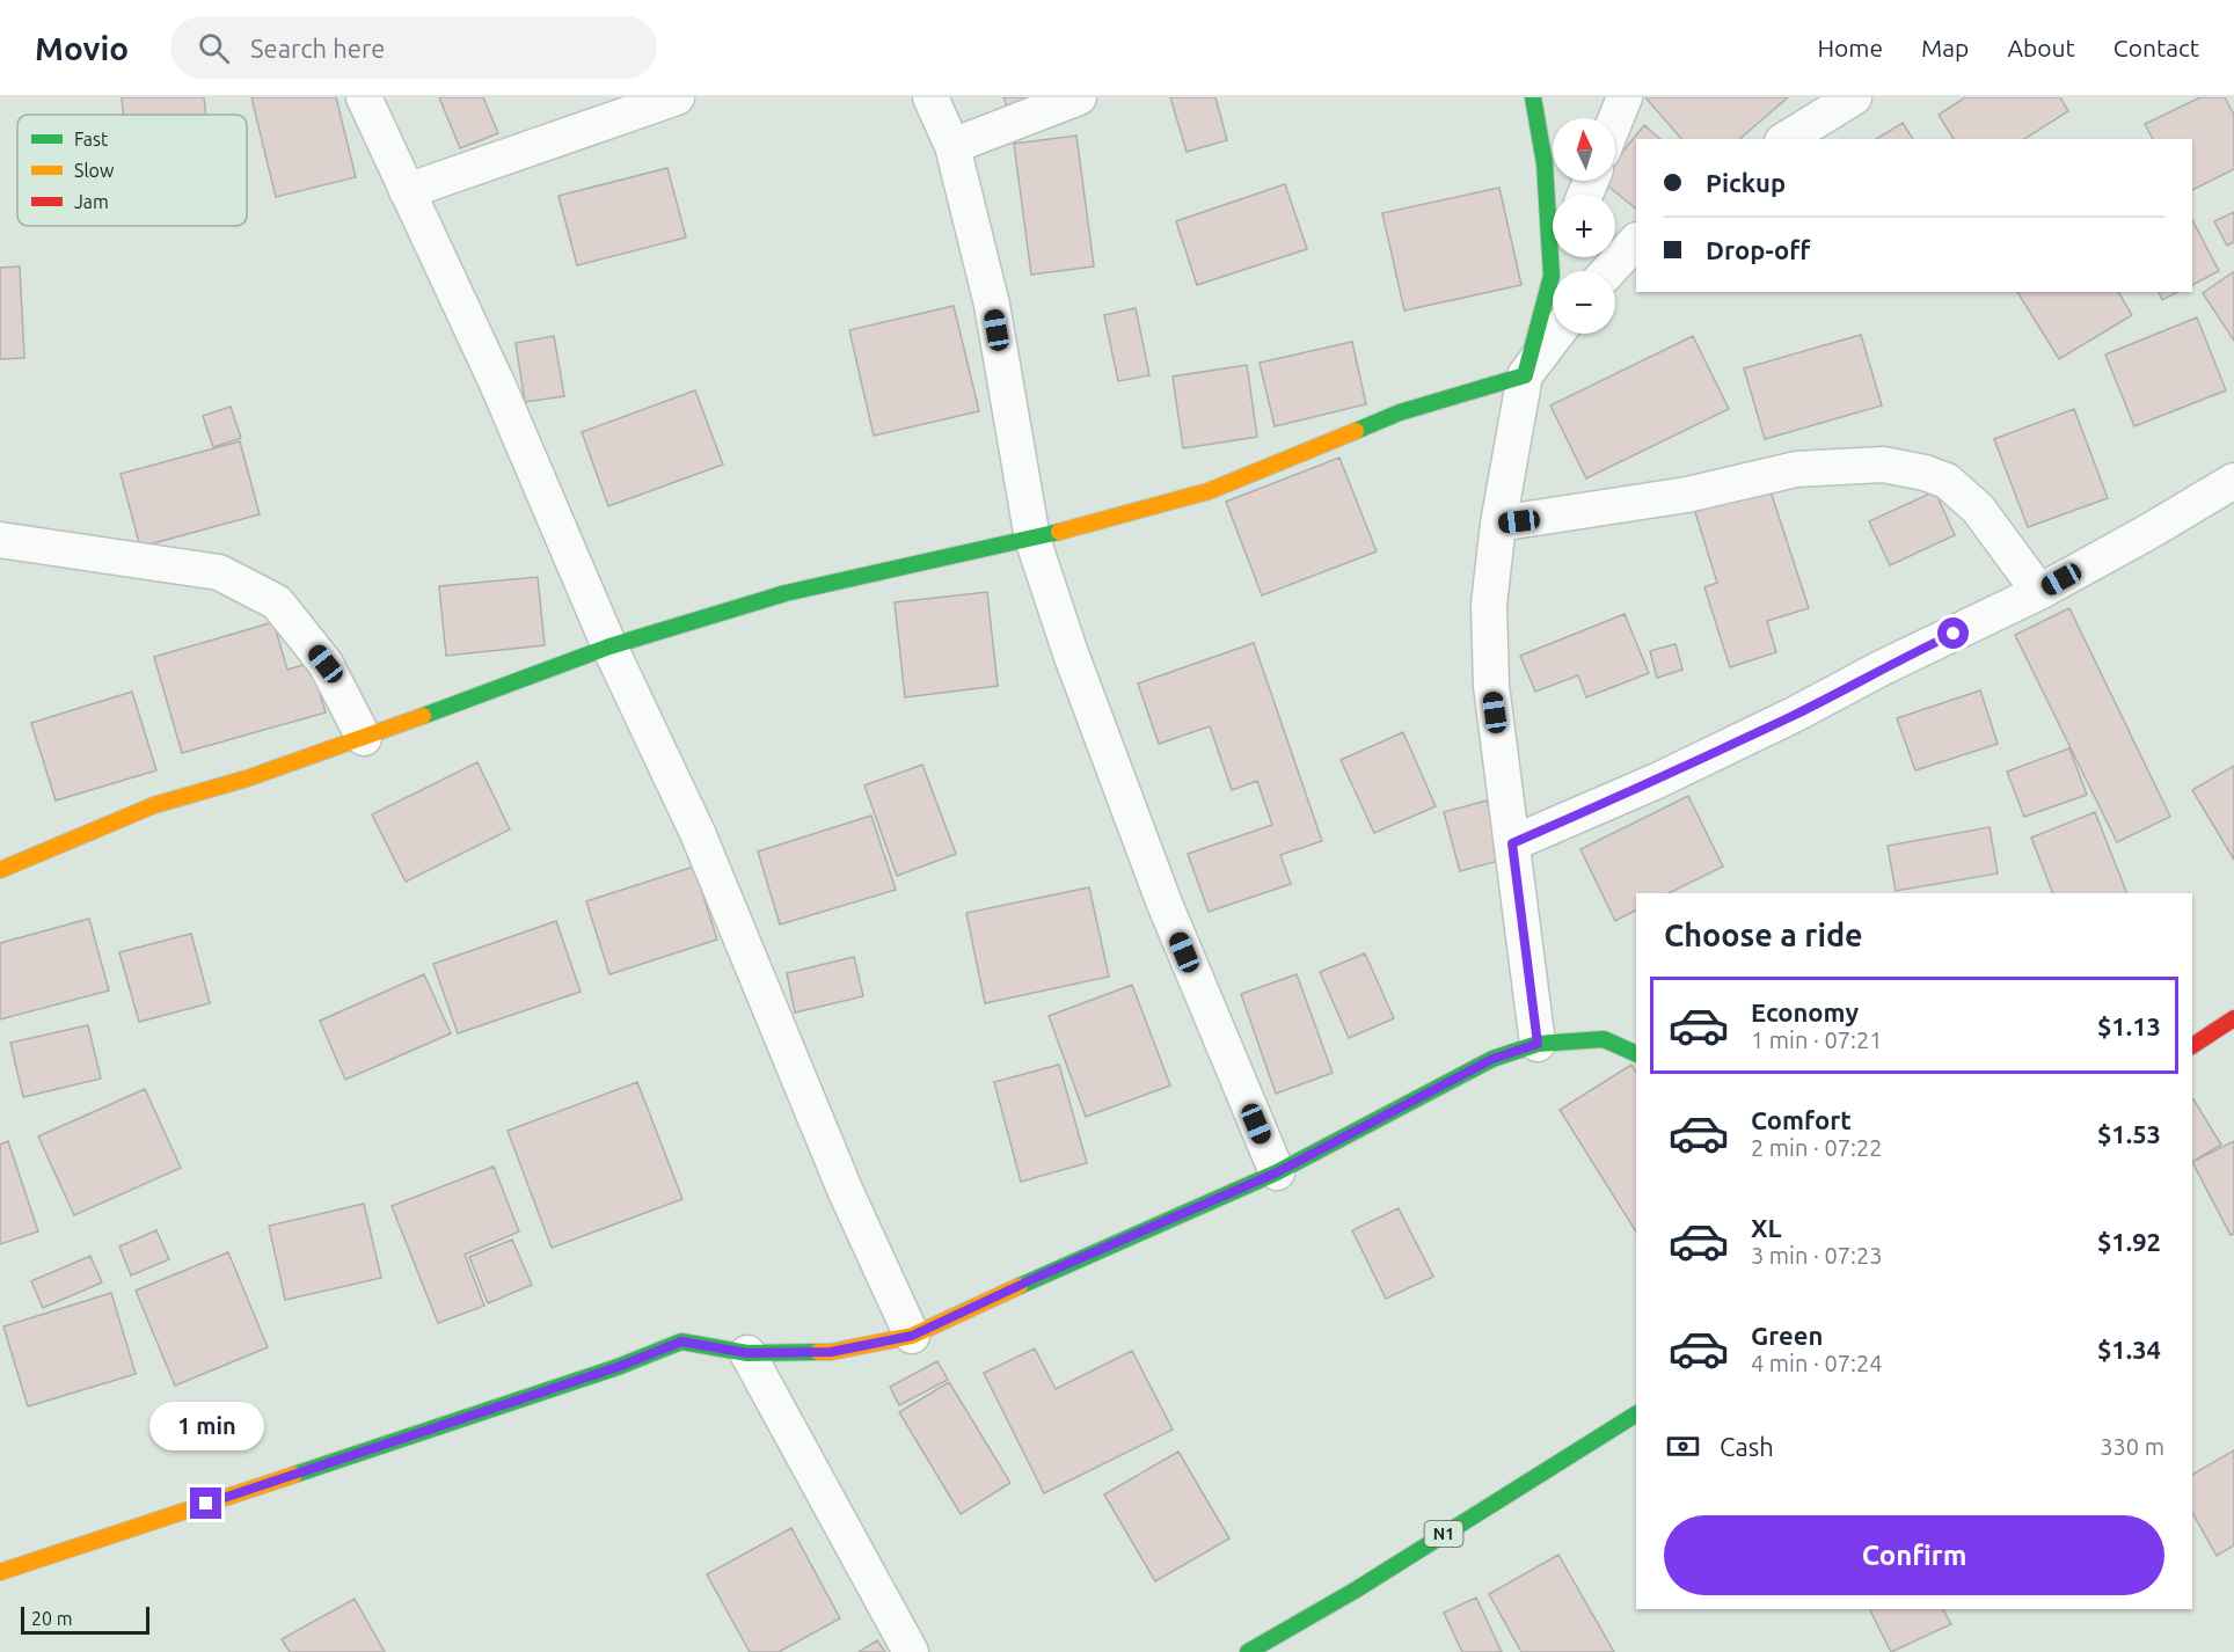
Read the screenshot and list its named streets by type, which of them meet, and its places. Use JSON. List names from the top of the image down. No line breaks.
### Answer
{"streets":{"street":["N1"]},"legend":["Fast","Slow","Jam"],"scale_bar":"20 m","north":"top","page":{"header":"Movio","search":"Search here","nav":["Home","Map","About","Contact"],"map_buttons":["+","−"],"banner":["Pickup","Drop-off"],"heading":"Choose a ride","list":[{"name":"Economy","note":"1 min · 07:21","value":"$1.13"},{"name":"Comfort","note":"2 min · 07:22","value":"$1.53"},{"name":"XL","note":"3 min · 07:23","value":"$1.92"},{"name":"Green","note":"4 min · 07:24","value":"$1.34"}],"bubble":"1 min","pay":["Cash","330 m"],"buttons":"Confirm","scale":"20 m"}}
